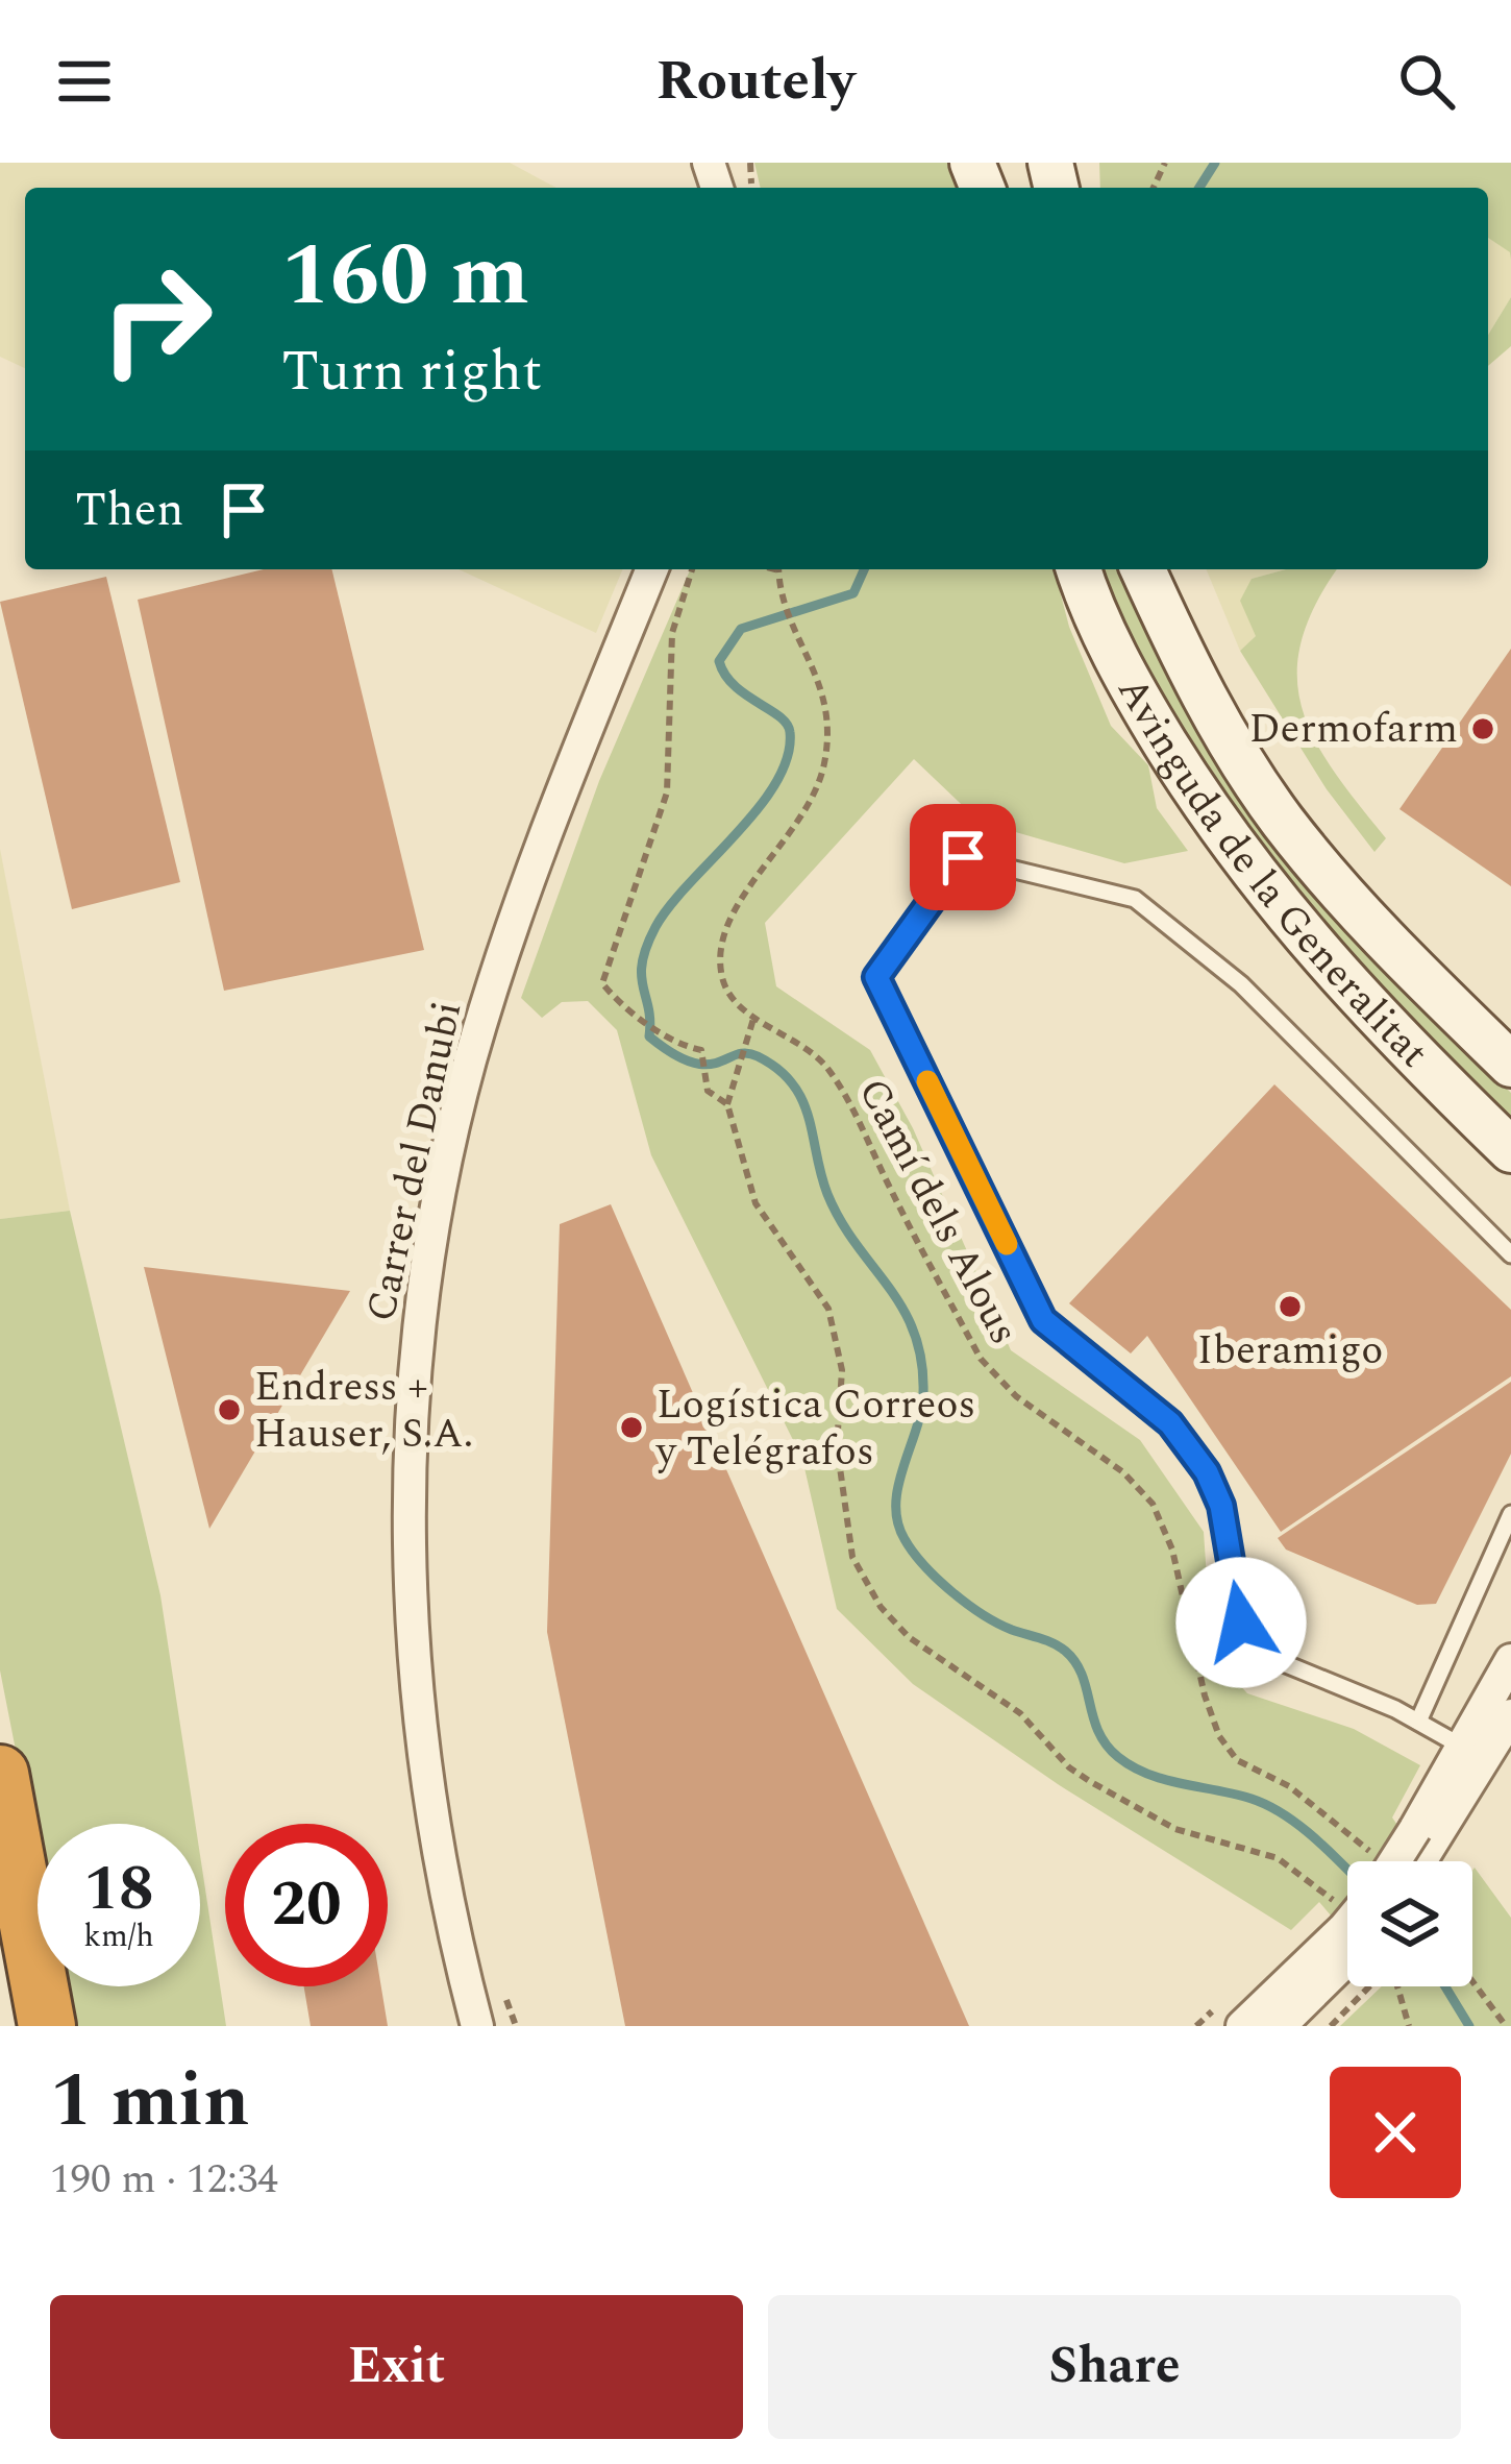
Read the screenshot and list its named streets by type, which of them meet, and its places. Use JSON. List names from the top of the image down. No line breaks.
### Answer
{"streets":{"street":["Avinguda de la Generalitat","Carrer del Danubi"],"path":["Camí dels Alous"]},"places":["Dermofarm","Iberamigo","Endress + Hauser, S.A.","Logística Correos y Telégrafos"],"page":{"header":"Routely","turn":["160 m","Turn right"],"then":"Then","speed":"18 km/h","limit":"20","heading":["1 min","190 m · 12:34"],"buttons":["Exit","Share"]}}
